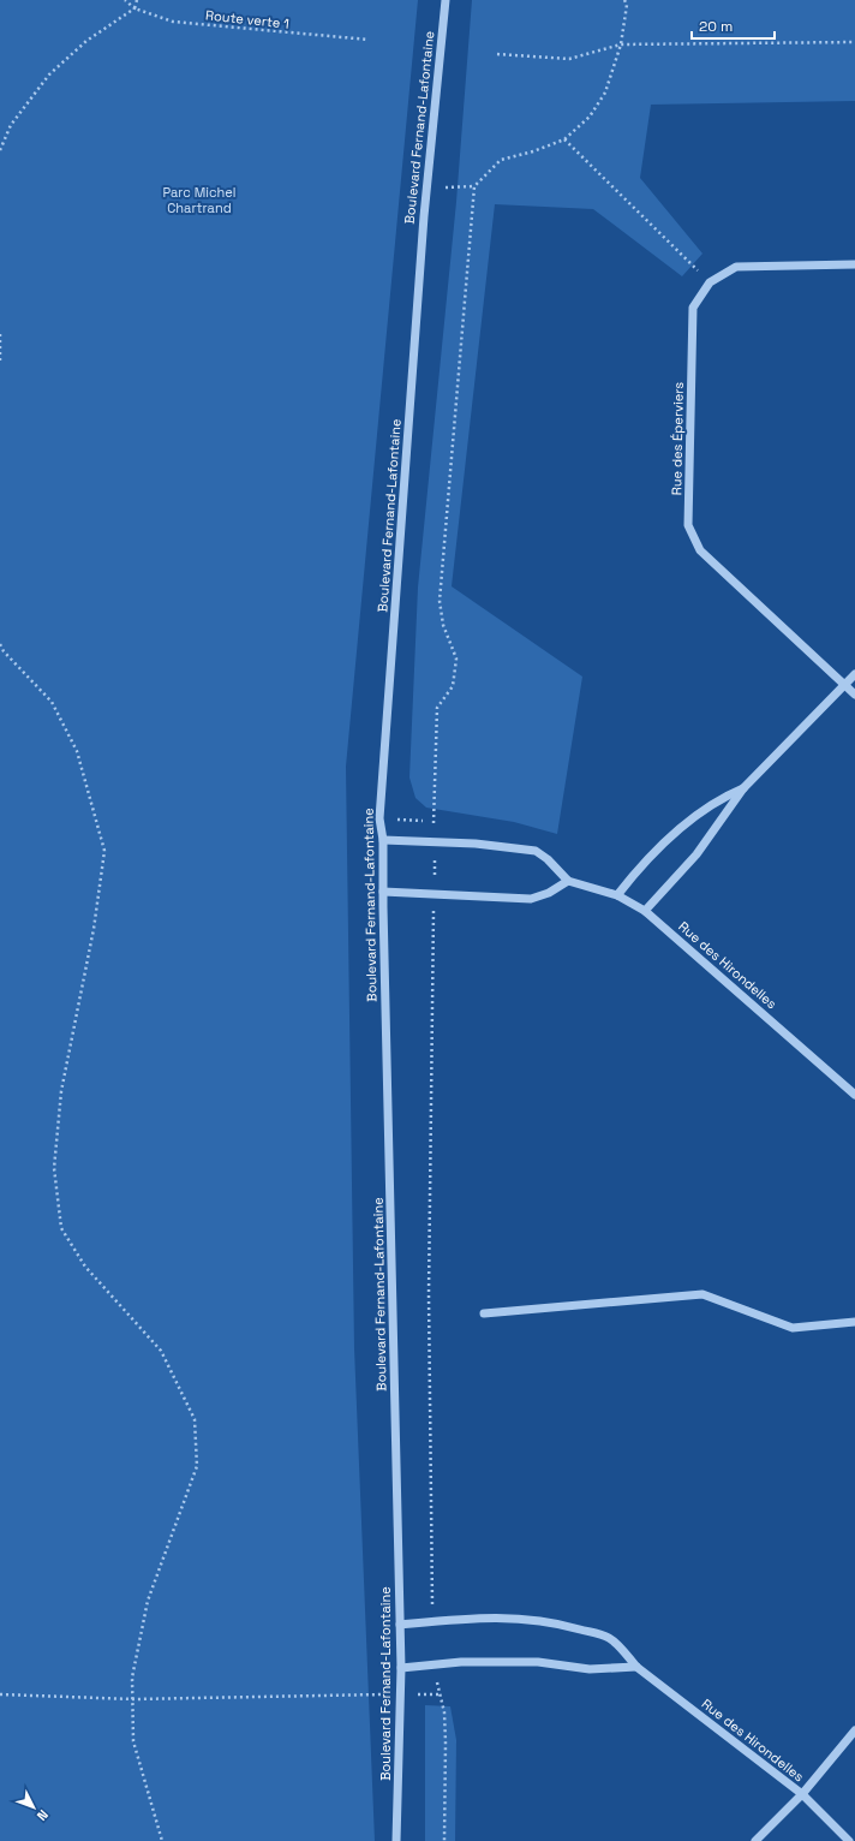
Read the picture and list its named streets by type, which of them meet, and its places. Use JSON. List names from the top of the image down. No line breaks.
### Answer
{"streets":{"street":["Boulevard Fernand-Lafontaine","Rue des Éperviers","Rue des Hirondelles"],"path":["Route verte 1"]},"crossings":[["Boulevard Fernand-Lafontaine","Rue des Hirondelles"]],"parks":["Parc Michel Chartrand"],"scale_bar":"20 m","north":"bottom right"}
